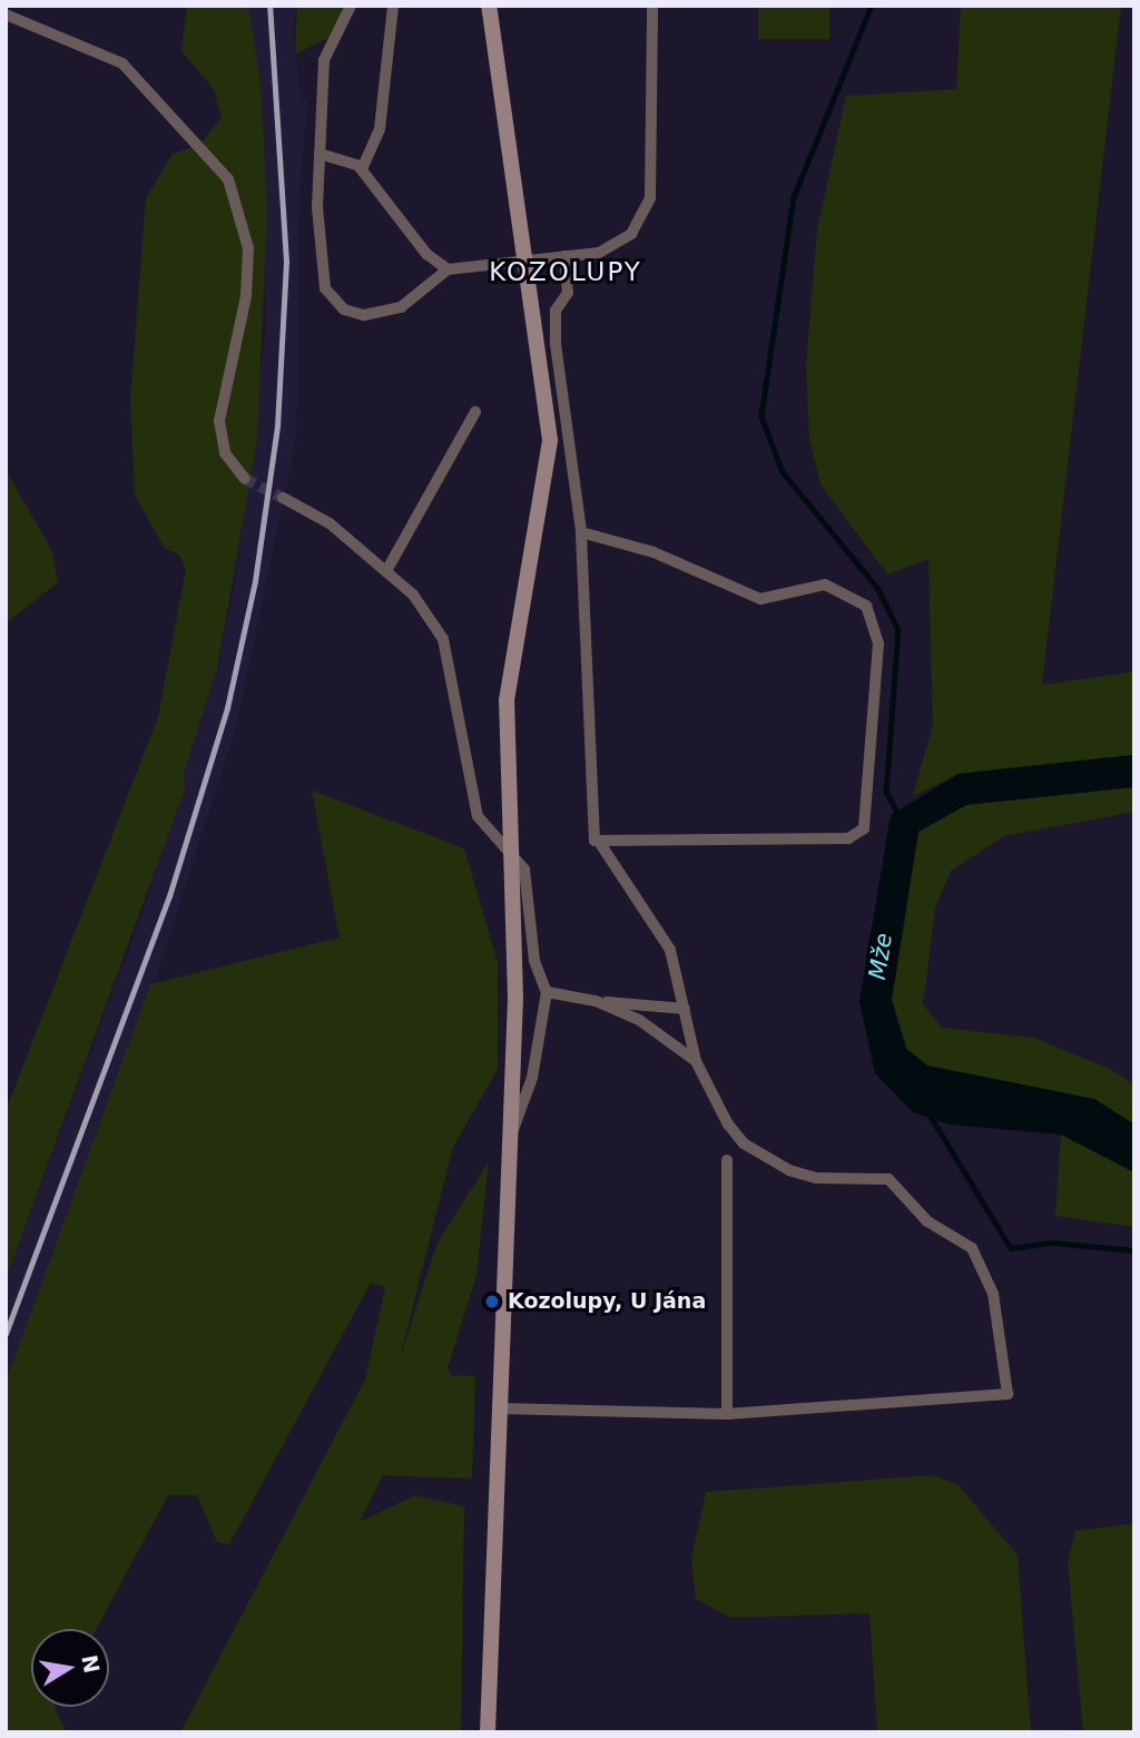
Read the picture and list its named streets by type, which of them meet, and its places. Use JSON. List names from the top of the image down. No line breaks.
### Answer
{"districts":["KOZOLUPY"],"water":["Mže"],"places":["Kozolupy, U Jána"],"north":"right"}
